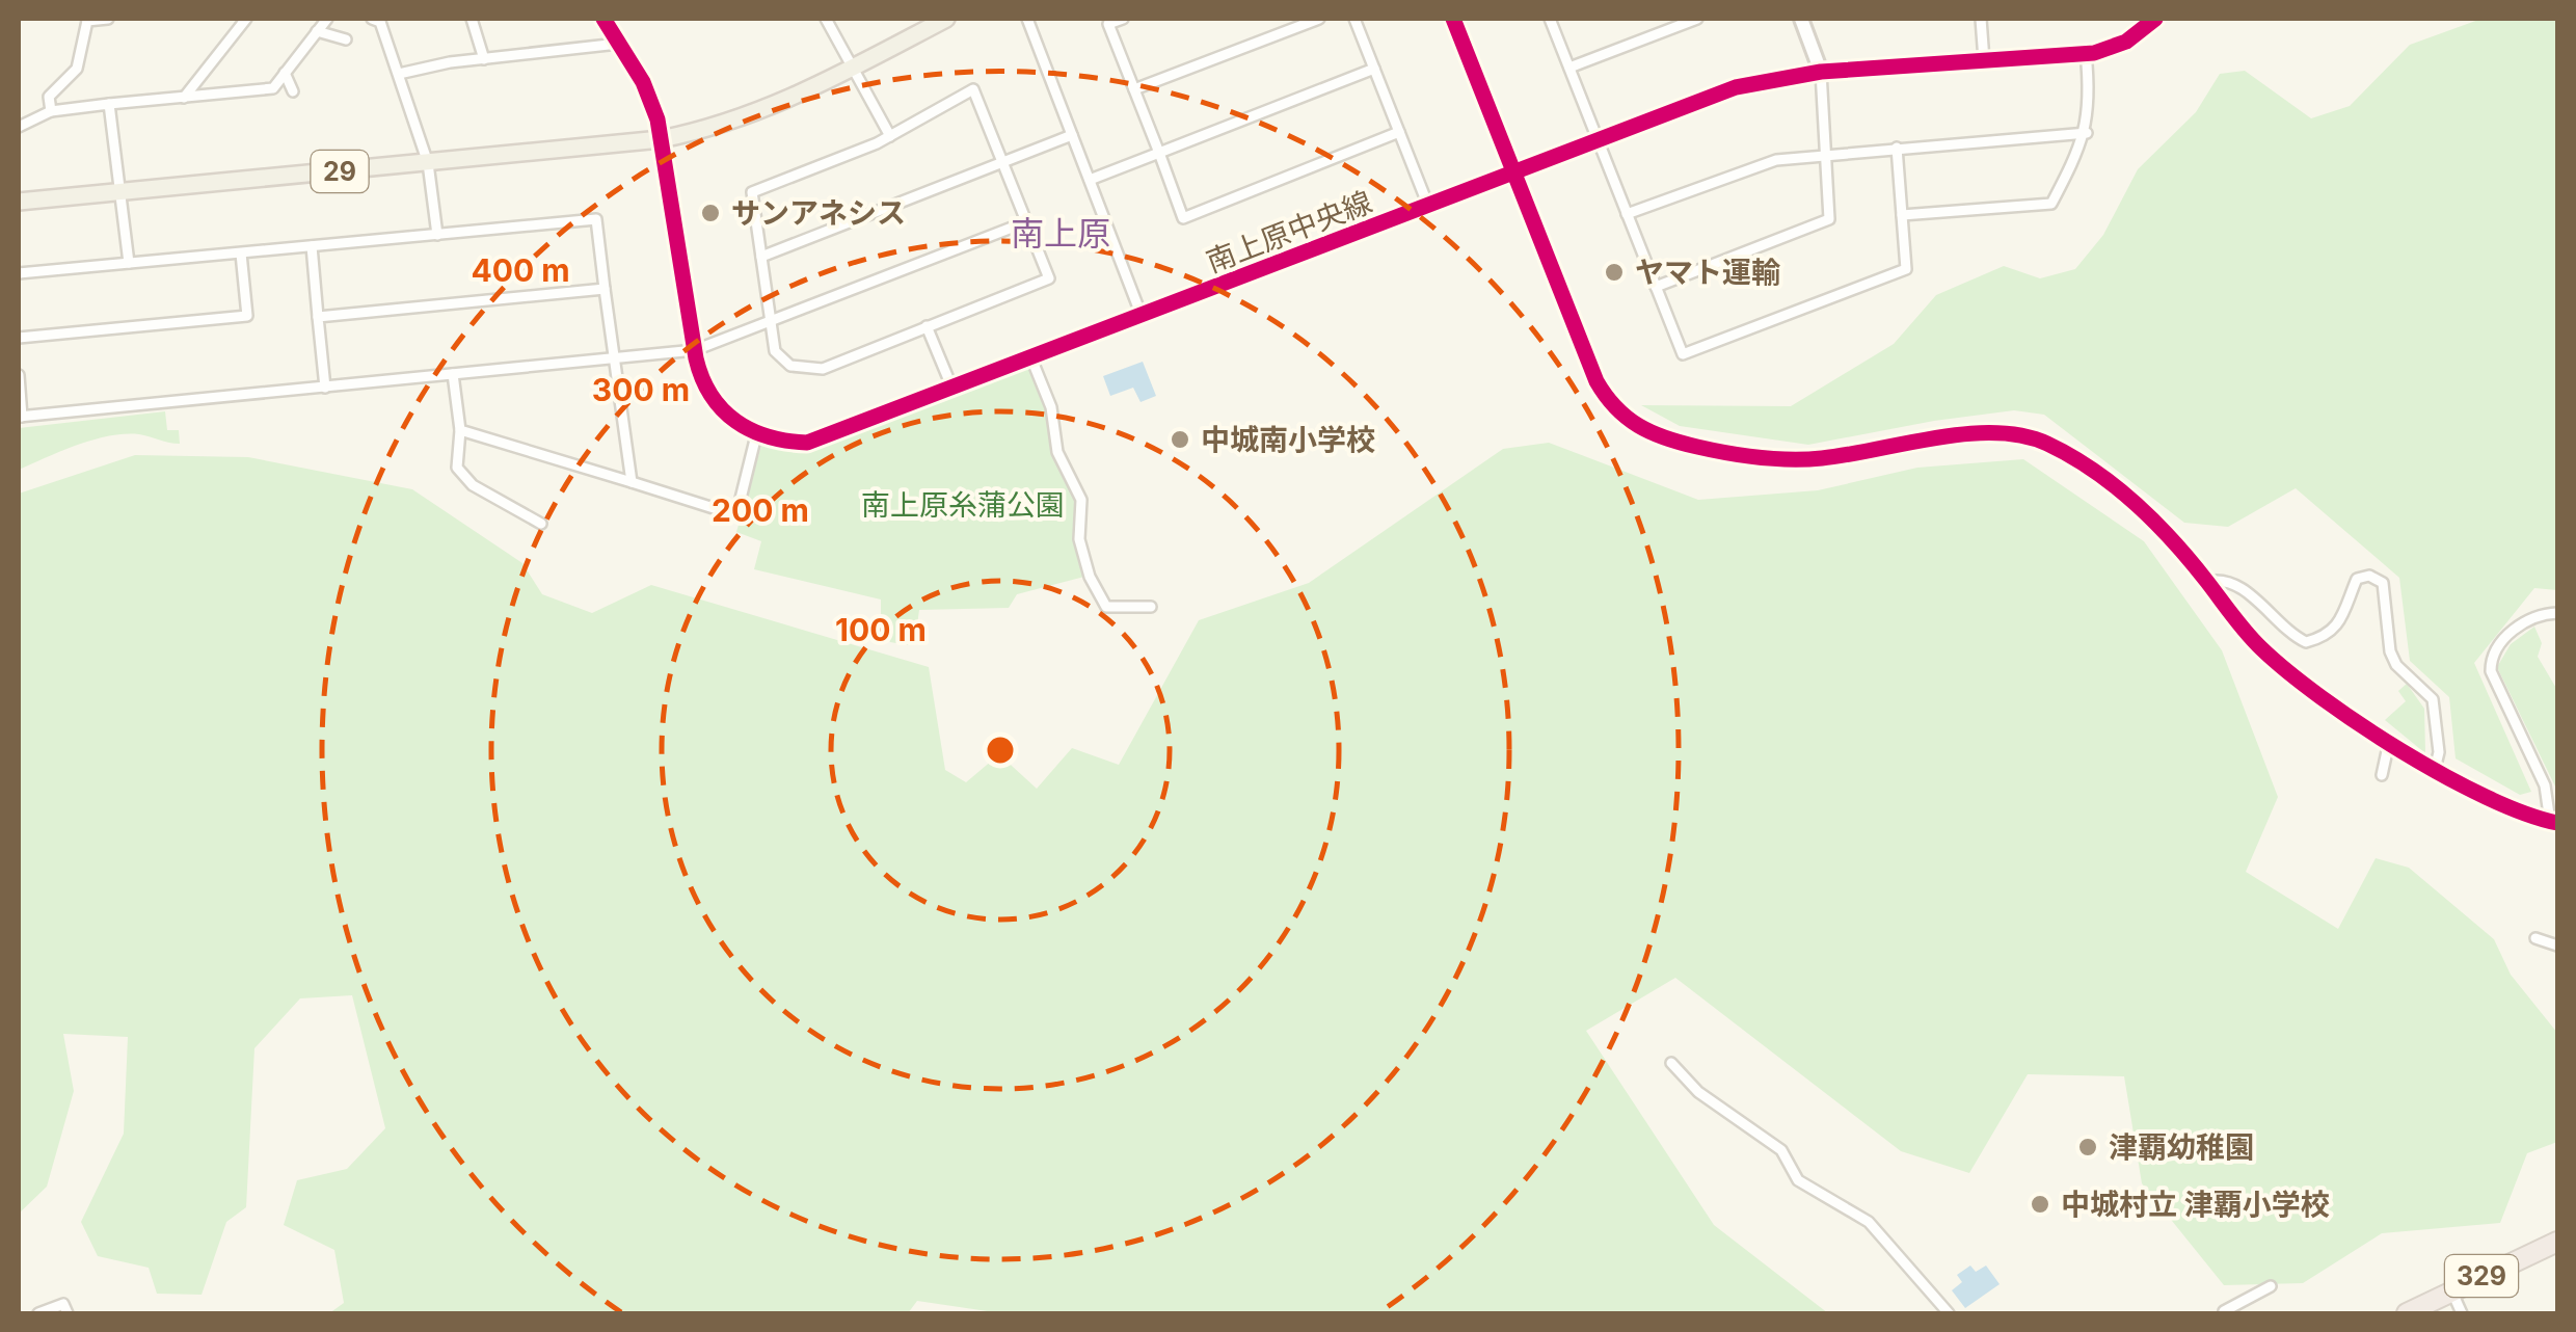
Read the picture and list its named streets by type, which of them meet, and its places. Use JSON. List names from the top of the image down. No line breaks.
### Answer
{"streets":{"highway":["329"],"main road":["29"],"street":["南上原中央線"]},"districts":["南上原"],"parks":["南上原糸蒲公園"],"places":["サンアネシス","ヤマト運輸","中城南小学校","津覇幼稚園","中城村立 津覇小学校"],"rings":["400 m","300 m","200 m","100 m"]}
